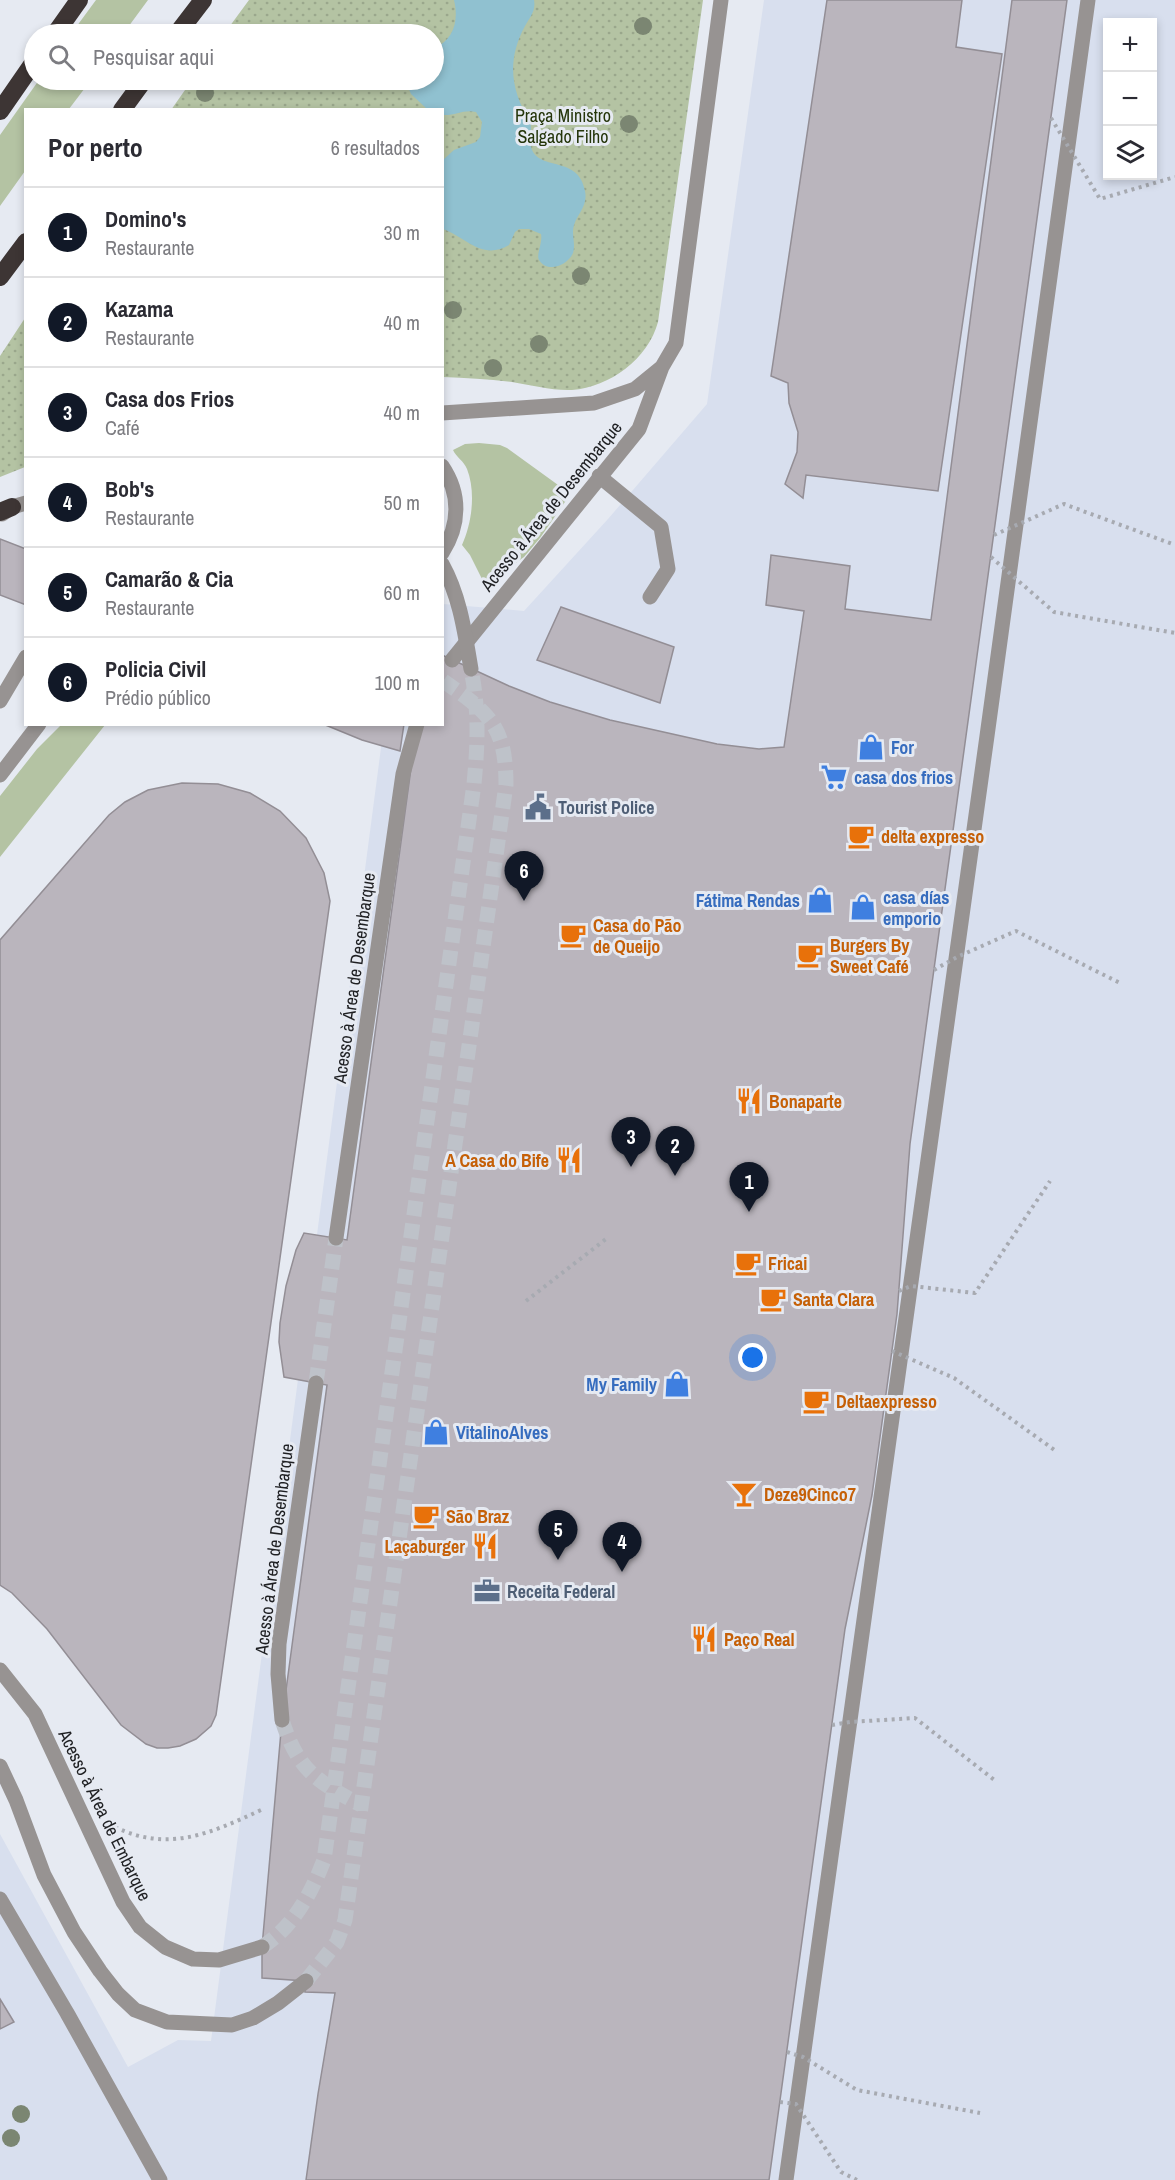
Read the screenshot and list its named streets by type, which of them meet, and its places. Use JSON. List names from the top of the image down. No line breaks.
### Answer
{"streets":{"street":["Acesso à Área de Desembarque","Acesso à Área de Embarque"]},"parks":["Praça Ministro Salgado Filho"],"places":{"shop":["For","Fátima Rendas","casa días emporio","My Family","VitalinoAlves"],"supermarket":["casa dos frios"],"public building":["Tourist Police"],"cafe":["delta expresso","Casa do Pão de Queijo","Burgers By Sweet Café","Fricai","Santa Clara","Deltaexpresso","São Braz"],"restaurant":["Bonaparte","A Casa do Bife","Laçaburger","Paço Real"],"bar":["Deze9Cinco7"],"office":["Receita Federal"]},"page":{"map_buttons":["+","−"],"search":"Pesquisar aqui","heading":["Por perto","6 resultados"],"list":[{"mark":"1","name":"Domino's","note":"Restaurante","value":"30 m"},{"mark":"2","name":"Kazama","note":"Restaurante","value":"40 m"},{"mark":"3","name":"Casa dos Frios","note":"Café","value":"40 m"},{"mark":"4","name":"Bob's","note":"Restaurante","value":"50 m"},{"mark":"5","name":"Camarão & Cia","note":"Restaurante","value":"60 m"},{"mark":"6","name":"Policia Civil","note":"Prédio público","value":"100 m"}],"pins":["6","3","2","1","5","4"]}}
